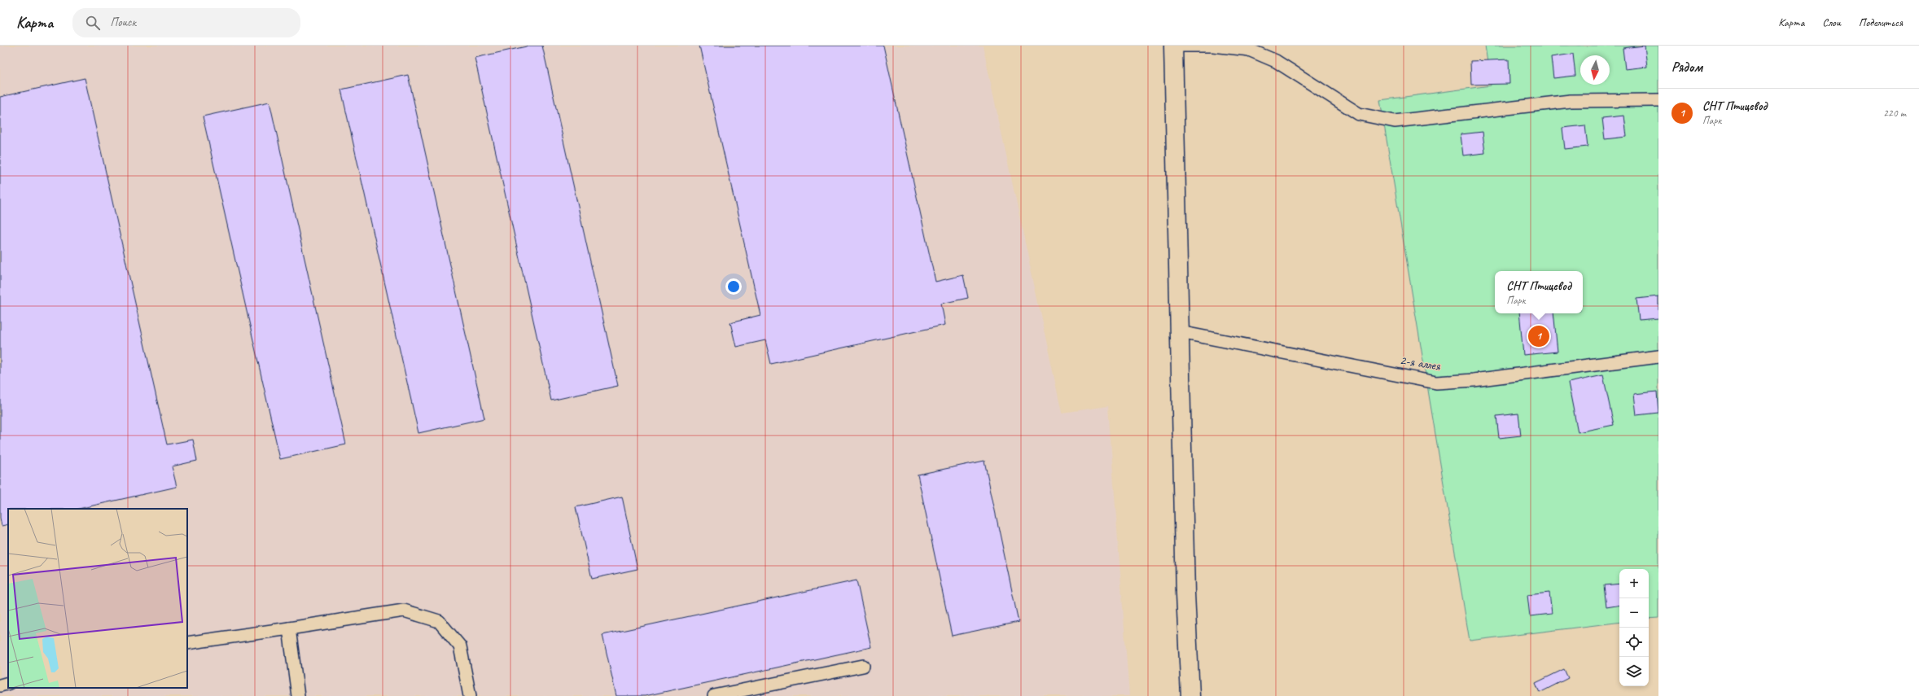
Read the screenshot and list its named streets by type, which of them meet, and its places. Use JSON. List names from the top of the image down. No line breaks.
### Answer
{"streets":{"lane":["2-я аллея"]},"north":"bottom","page":{"header":"Карта","search":"Поиск","nav":["Карта","Слои","Поделиться"],"heading":"Рядом","list":[{"mark":"1","name":"СНТ Птицевод","note":"Парк","value":"220 m"}],"popup":["СНТ Птицевод","Парк"],"pins":"1","map_buttons":["+","−"]}}
